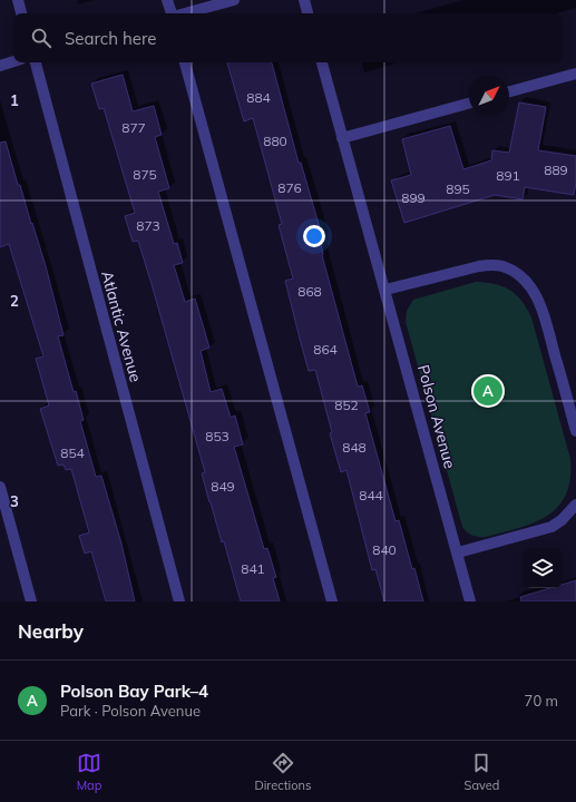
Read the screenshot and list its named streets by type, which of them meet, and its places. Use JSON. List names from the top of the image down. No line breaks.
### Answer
{"streets":{"street":["Atlantic Avenue","Polson Avenue"]},"house_numbers":["884","877","880","889","875","891","876","895","899","873","868","864","852","853","848","854","849","844","840","841"],"north":"top right","page":{"search":"Search here","pins":"A","heading":"Nearby","list":[{"mark":"A","name":"Polson Bay Park–4","note":"Park · Polson Avenue","value":"70 m"}],"nav":["Map","Directions","Saved"]},"grid":{"rows":["1","2","3"]}}
